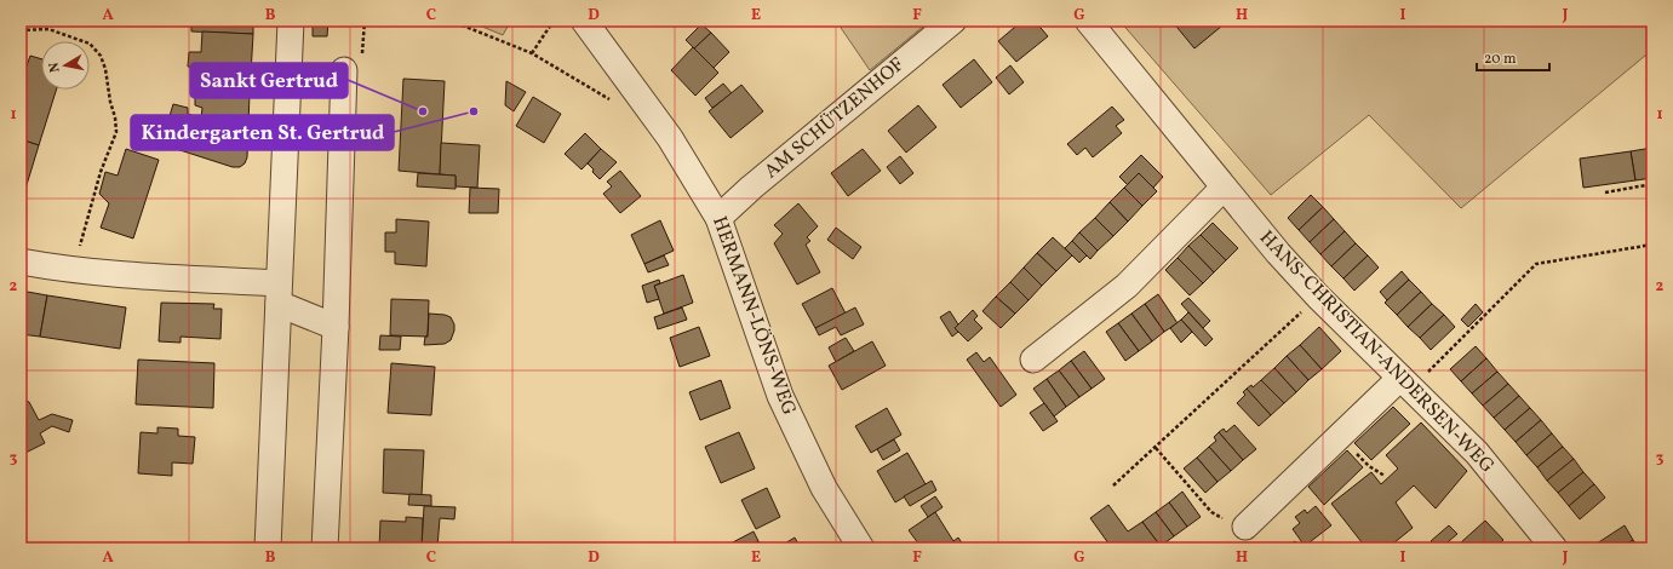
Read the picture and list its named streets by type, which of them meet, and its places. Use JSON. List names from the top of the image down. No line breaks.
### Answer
{"streets":{"street":["AM SCHÜTZENHOF","HERMANN-LÖNS-WEG","HANS-CHRISTIAN-ANDERSEN-WEG"]},"crossings":[["AM SCHÜTZENHOF","HERMANN-LÖNS-WEG"]],"places":["Sankt Gertrud","Kindergarten St. Gertrud"],"scale_bar":"20 m","north":"left","grid":{"columns":["A","B","C","D","E","F","G","H","I","J"],"rows":["1","2","3"]}}
